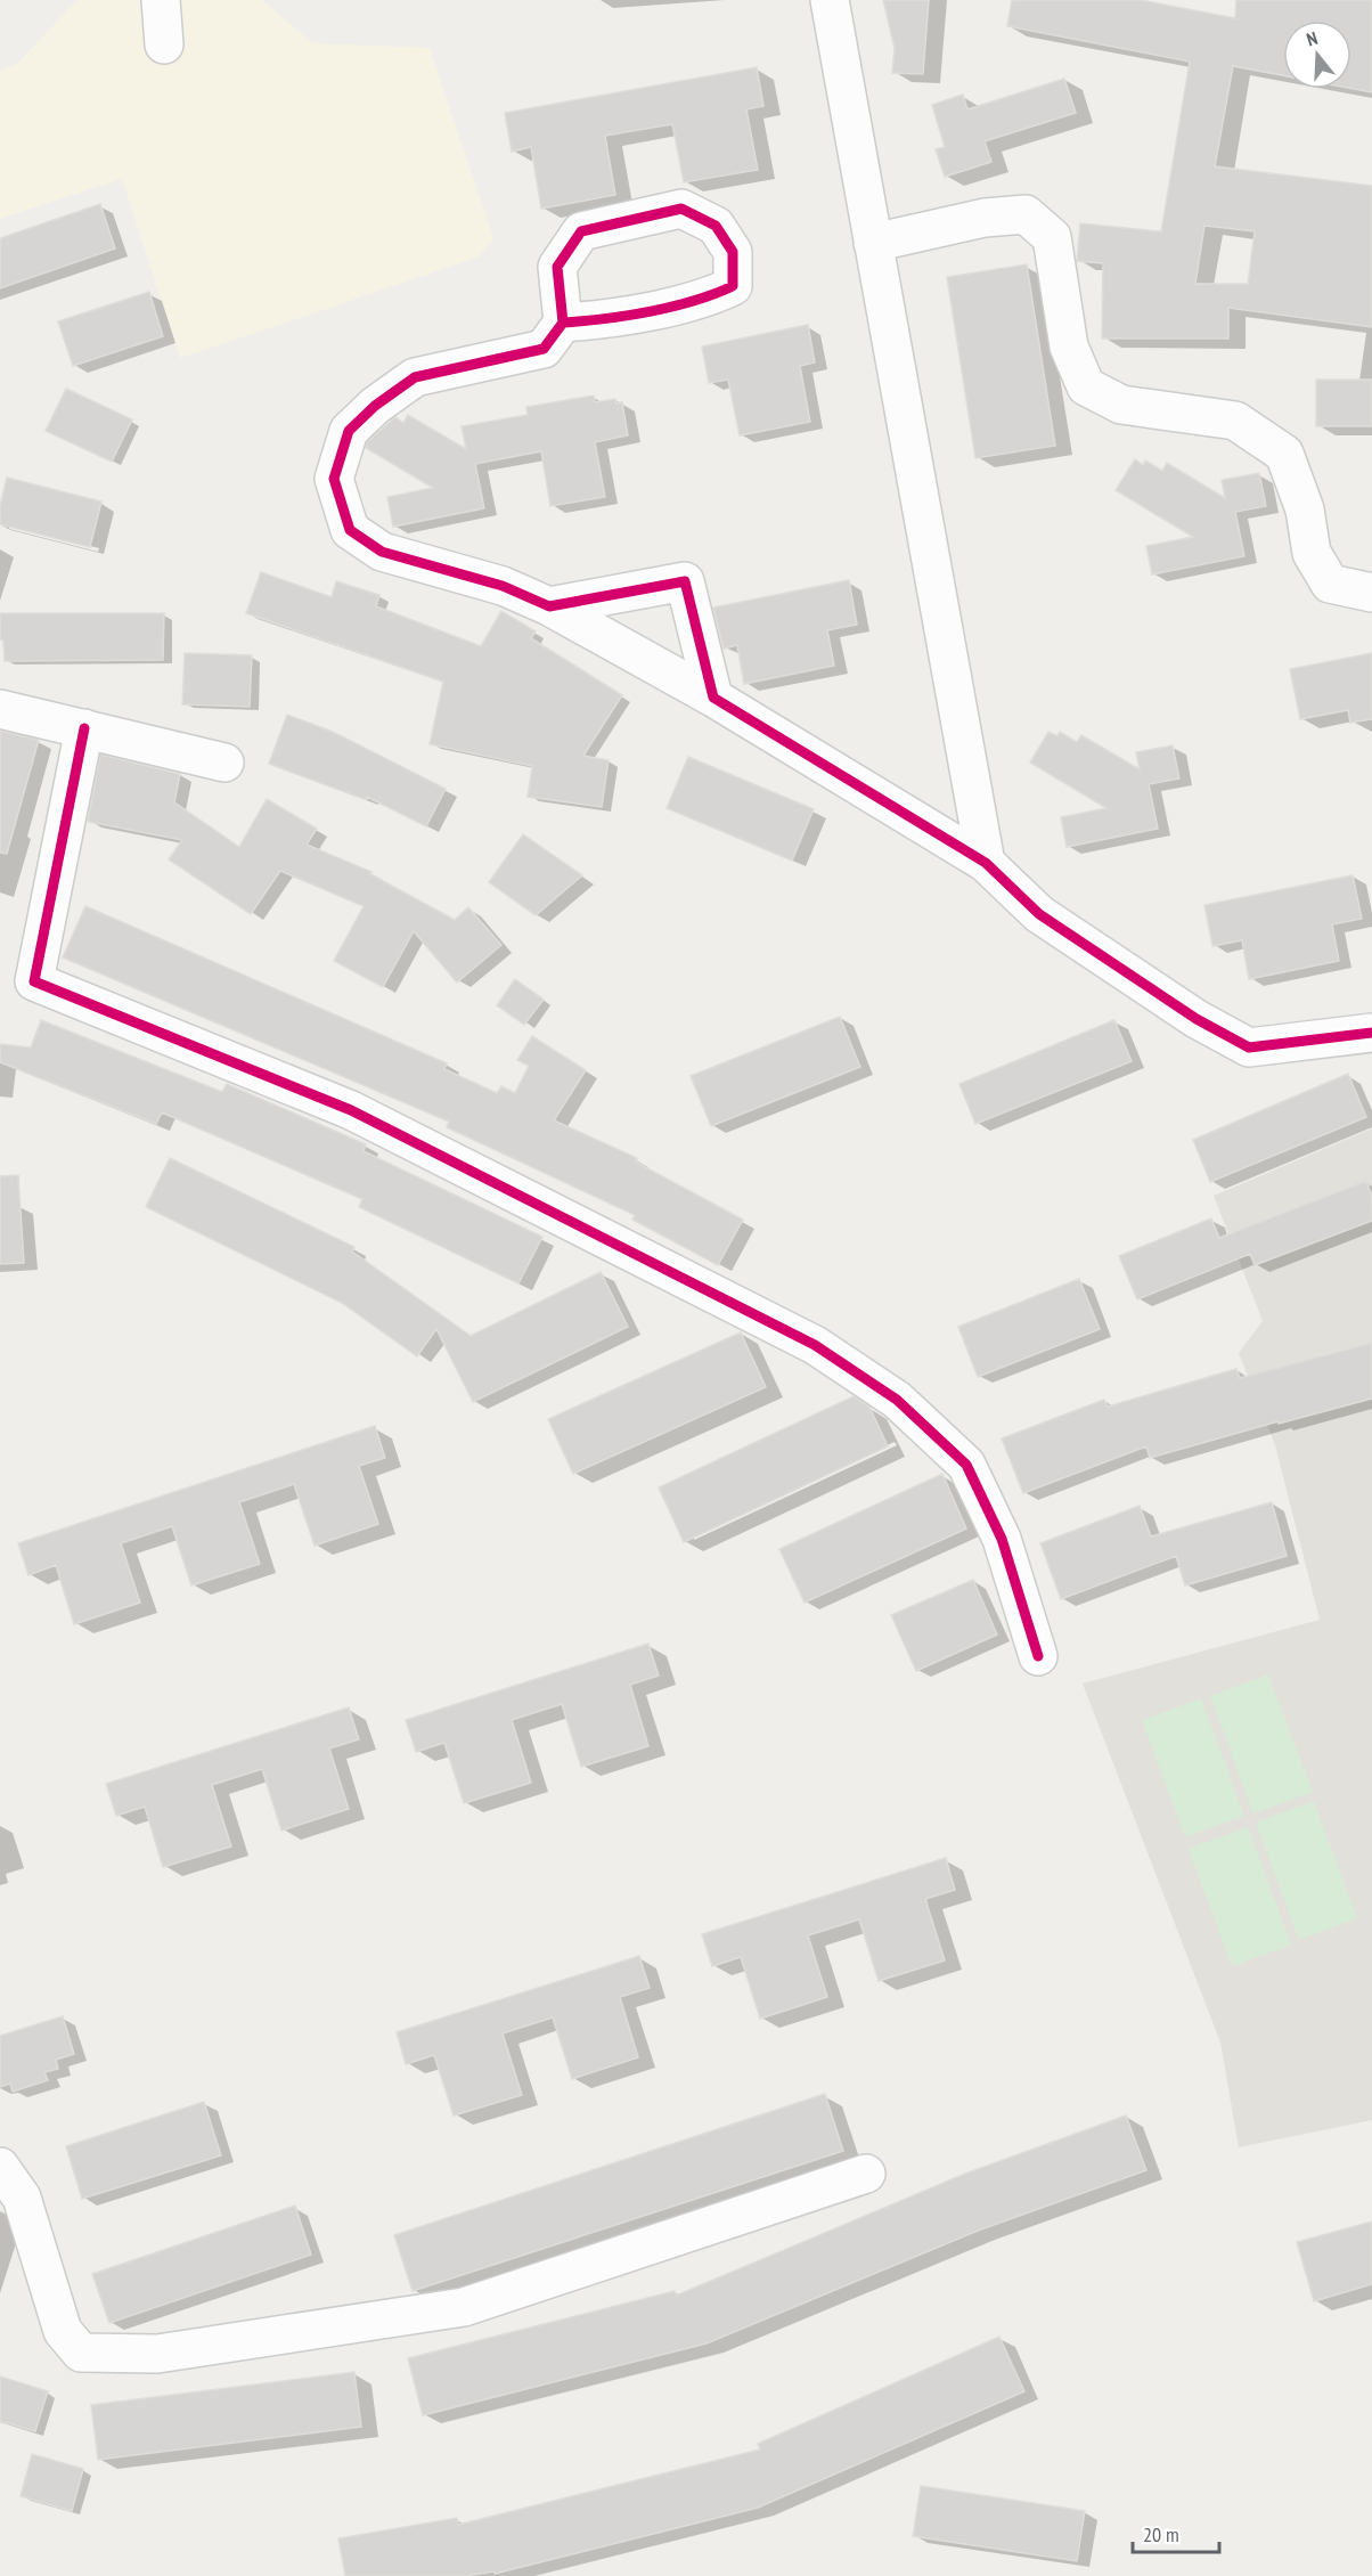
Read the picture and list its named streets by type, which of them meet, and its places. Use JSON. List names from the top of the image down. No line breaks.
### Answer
{"scale_bar":"20 m","north":"top"}
